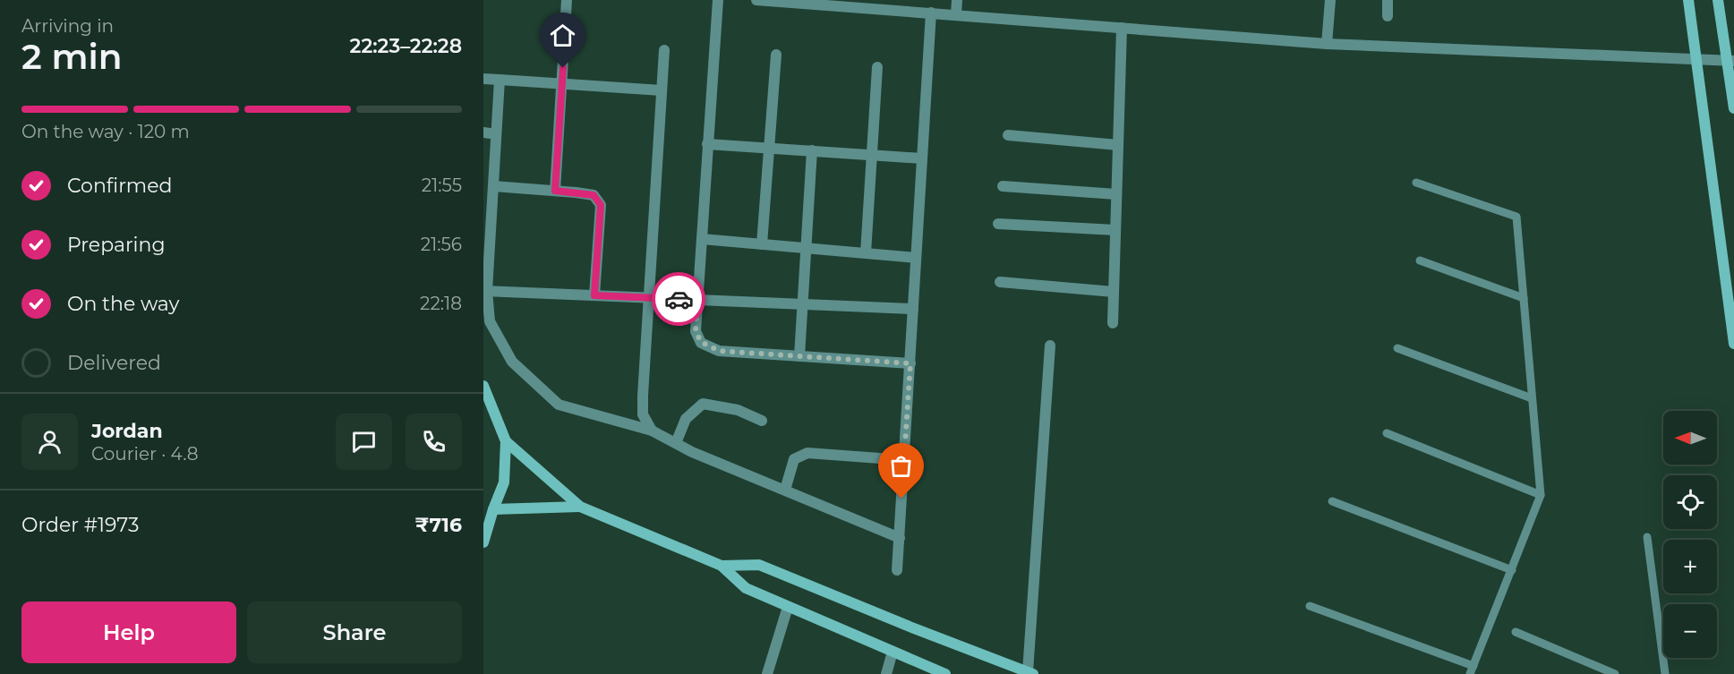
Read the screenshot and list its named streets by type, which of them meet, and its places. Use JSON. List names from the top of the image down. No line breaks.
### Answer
{"north":"left","page":{"heading":["2 min","Arriving in","22:23–22:28"],"panel":["Jordan","Courier · 4.8","Order #1973","₹716"],"bar":"On the way · 120 m","list":[["Confirmed","21:55"],["Preparing","21:56"],["On the way","22:18"],"Delivered"],"map_buttons":["+","−"],"buttons":["Help","Share"]}}
